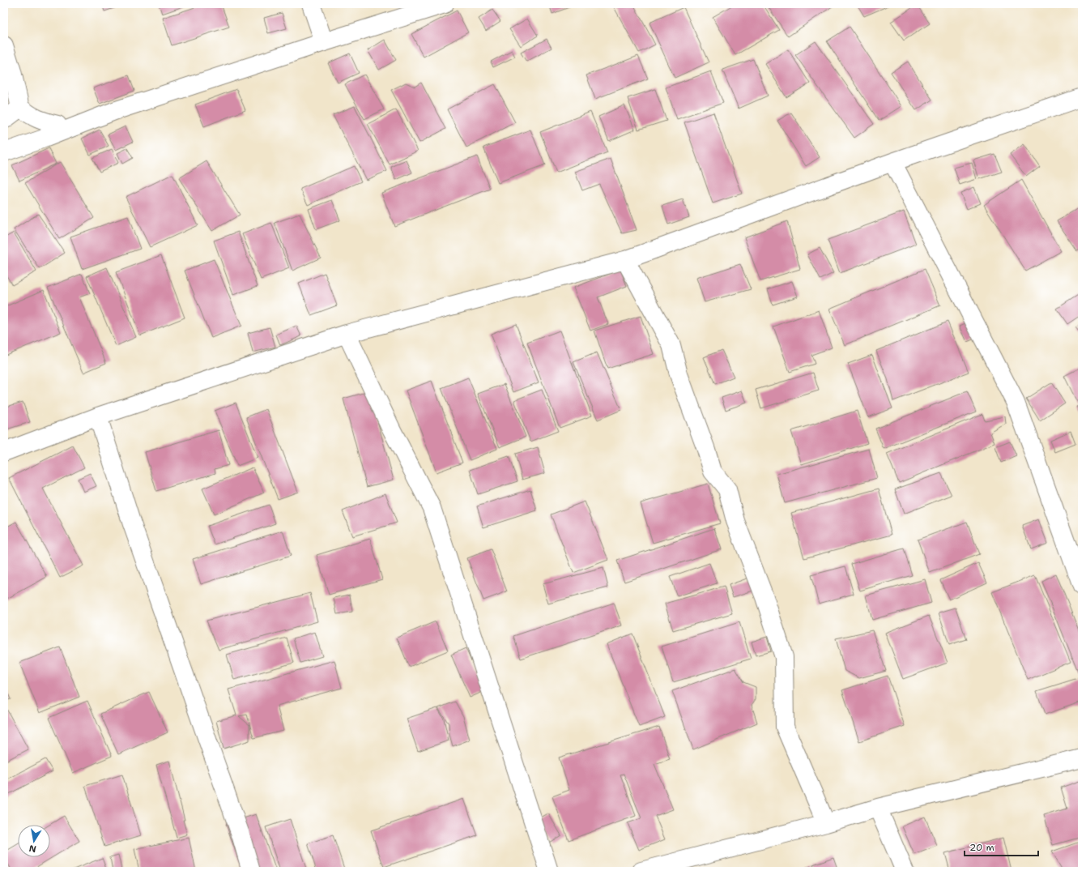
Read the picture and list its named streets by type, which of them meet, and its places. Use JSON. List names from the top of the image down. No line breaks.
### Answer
{"scale_bar":"20 m","north":"bottom"}
